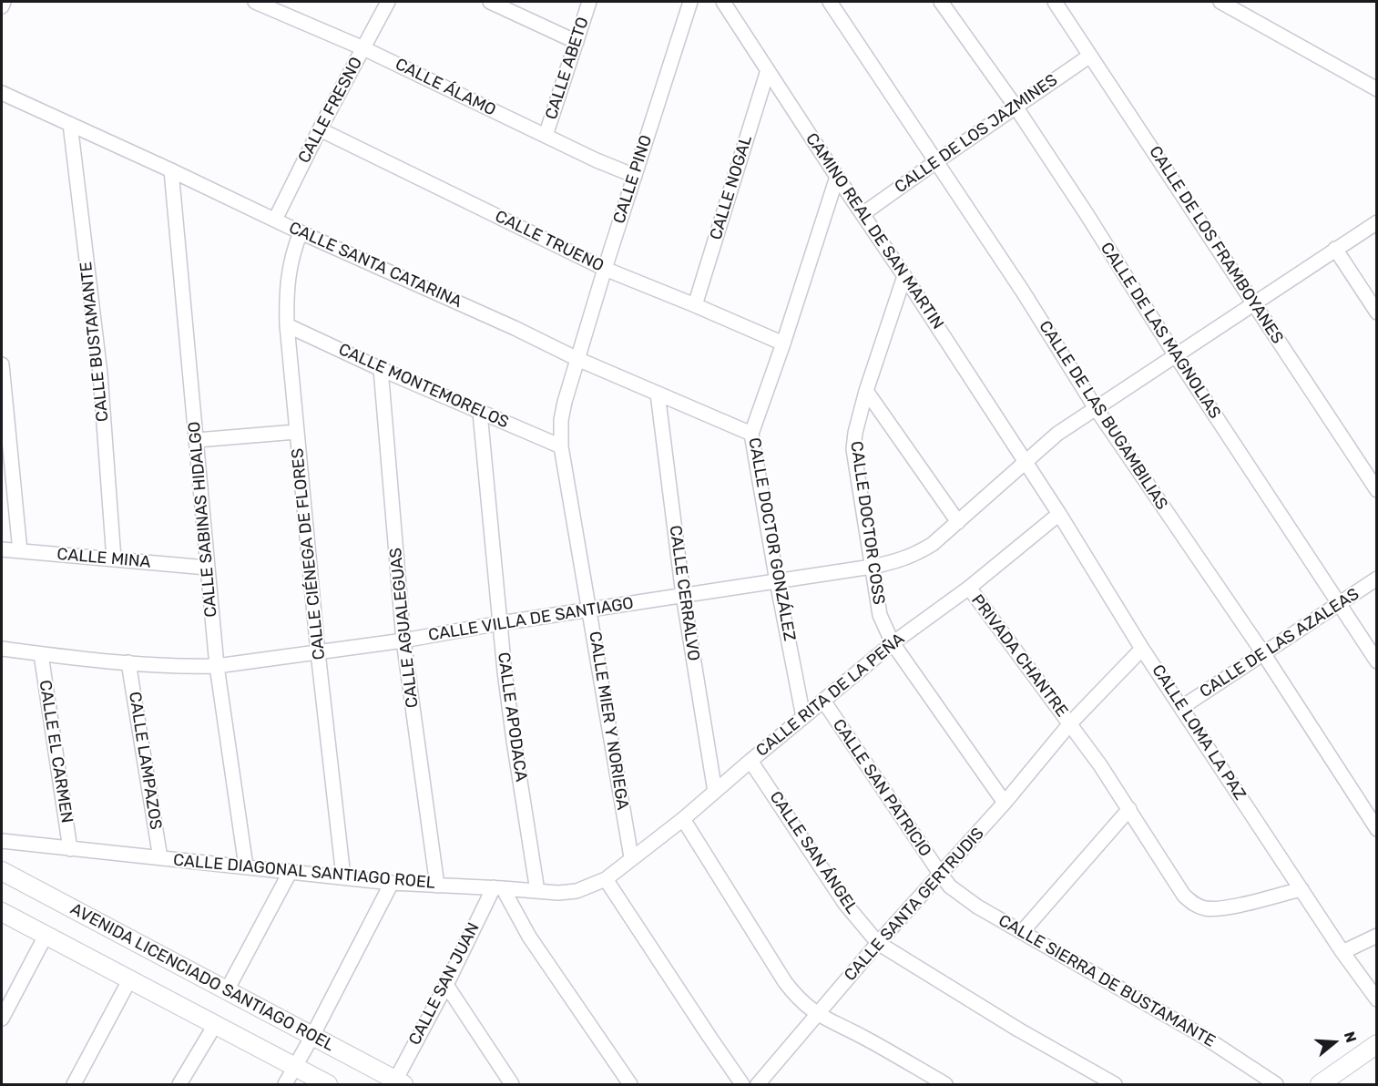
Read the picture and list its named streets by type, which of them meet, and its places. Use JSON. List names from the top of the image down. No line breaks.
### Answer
{"streets":{"street":["CALLE ABETO","CALLE ÁLAMO","CALLE FRESNO","CALLE DE LOS JAZMINES","CALLE PINO","CALLE NOGAL","CAMINO REAL DE SAN MARTIN","CALLE TRUENO","CALLE DE LOS FRAMBOYANES","CALLE SANTA CATARINA","CALLE DE LAS MAGNOLIAS","CALLE BUSTAMANTE","CALLE MONTEMORELOS","CALLE DE LAS BUGAMBILIAS","CALLE SABINAS HIDALGO","CALLE DOCTOR COSS","CALLE DOCTOR GONZÁLEZ","CALLE CIÉNEGA DE FLORES","CALLE MINA","CALLE CERRALVO","CALLE VILLA DE SANTIAGO","CALLE AGUALEGUAS","CALLE DE LAS AZALEAS","PRIVADA CHANTRE","CALLE RITA DE LA PEÑA","CALLE APODACA","CALLE MIER Y NORIEGA","CALLE LOMA LA PAZ","CALLE EL CARMEN","CALLE LAMPAZOS","CALLE SAN PATRICIO","CALLE SAN ÁNGEL","CALLE DIAGONAL SANTIAGO ROEL","CALLE SANTA GERTRUDIS","AVENIDA LICENCIADO SANTIAGO ROEL","CALLE SIERRA DE BUSTAMANTE","CALLE SAN JUAN"]},"crossings":[["CALLE ABETO","CALLE ÁLAMO"],["CALLE ÁLAMO","CALLE FRESNO"],["CALLE ÁLAMO","CALLE PINO"],["CALLE FRESNO","CALLE TRUENO"],["CALLE FRESNO","CALLE SANTA CATARINA"],["CALLE DE LOS JAZMINES","CAMINO REAL DE SAN MARTIN"],["CALLE DE LOS JAZMINES","CALLE DE LOS FRAMBOYANES"],["CALLE DE LOS JAZMINES","CALLE DE LAS MAGNOLIAS"],["CALLE DE LOS JAZMINES","CALLE DE LAS BUGAMBILIAS"],["CALLE PINO","CALLE TRUENO"],["CALLE PINO","CALLE SANTA CATARINA"],["CALLE PINO","CALLE MIER Y NORIEGA"],["CALLE NOGAL","CAMINO REAL DE SAN MARTIN"],["CALLE NOGAL","CALLE TRUENO"],["CAMINO REAL DE SAN MARTIN","CALLE DOCTOR COSS"],["CAMINO REAL DE SAN MARTIN","CALLE DOCTOR GONZÁLEZ"],["CAMINO REAL DE SAN MARTIN","CALLE VILLA DE SANTIAGO"],["CAMINO REAL DE SAN MARTIN","CALLE LOMA LA PAZ"],["CALLE TRUENO","CALLE DOCTOR GONZÁLEZ"],["CALLE DE LOS FRAMBOYANES","CALLE VILLA DE SANTIAGO"],["CALLE SANTA CATARINA","CALLE BUSTAMANTE"],["CALLE SANTA CATARINA","CALLE SABINAS HIDALGO"],["CALLE SANTA CATARINA","CALLE DOCTOR GONZÁLEZ"],["CALLE SANTA CATARINA","CALLE CIÉNEGA DE FLORES"],["CALLE SANTA CATARINA","CALLE CERRALVO"],["CALLE SANTA CATARINA","CALLE MIER Y NORIEGA"],["CALLE DE LAS MAGNOLIAS","CALLE VILLA DE SANTIAGO"],["CALLE DE LAS MAGNOLIAS","CALLE DE LAS AZALEAS"],["CALLE BUSTAMANTE","CALLE MINA"],["CALLE MONTEMORELOS","CALLE CIÉNEGA DE FLORES"],["CALLE MONTEMORELOS","CALLE AGUALEGUAS"],["CALLE MONTEMORELOS","CALLE APODACA"],["CALLE MONTEMORELOS","CALLE MIER Y NORIEGA"],["CALLE DE LAS BUGAMBILIAS","CALLE VILLA DE SANTIAGO"],["CALLE DE LAS BUGAMBILIAS","CALLE DE LAS AZALEAS"],["CALLE SABINAS HIDALGO","CALLE MINA"],["CALLE SABINAS HIDALGO","CALLE VILLA DE SANTIAGO"],["CALLE SABINAS HIDALGO","CALLE DIAGONAL SANTIAGO ROEL"],["CALLE DOCTOR COSS","CALLE VILLA DE SANTIAGO"],["CALLE DOCTOR COSS","CALLE RITA DE LA PEÑA"],["CALLE DOCTOR COSS","CALLE SANTA GERTRUDIS"],["CALLE DOCTOR GONZÁLEZ","CALLE VILLA DE SANTIAGO"],["CALLE DOCTOR GONZÁLEZ","CALLE RITA DE LA PEÑA"],["CALLE CIÉNEGA DE FLORES","CALLE VILLA DE SANTIAGO"],["CALLE CIÉNEGA DE FLORES","CALLE DIAGONAL SANTIAGO ROEL"],["CALLE CERRALVO","CALLE VILLA DE SANTIAGO"],["CALLE CERRALVO","CALLE RITA DE LA PEÑA"],["CALLE VILLA DE SANTIAGO","CALLE AGUALEGUAS"],["CALLE VILLA DE SANTIAGO","CALLE APODACA"],["CALLE VILLA DE SANTIAGO","CALLE MIER Y NORIEGA"],["CALLE VILLA DE SANTIAGO","CALLE LOMA LA PAZ"],["CALLE VILLA DE SANTIAGO","CALLE EL CARMEN"],["CALLE VILLA DE SANTIAGO","CALLE LAMPAZOS"],["CALLE AGUALEGUAS","CALLE DIAGONAL SANTIAGO ROEL"],["CALLE DE LAS AZALEAS","CALLE LOMA LA PAZ"],["PRIVADA CHANTRE","CALLE RITA DE LA PEÑA"],["PRIVADA CHANTRE","CALLE LOMA LA PAZ"],["PRIVADA CHANTRE","CALLE SANTA GERTRUDIS"],["CALLE RITA DE LA PEÑA","CALLE MIER Y NORIEGA"],["CALLE RITA DE LA PEÑA","CALLE LOMA LA PAZ"],["CALLE RITA DE LA PEÑA","CALLE SAN PATRICIO"],["CALLE RITA DE LA PEÑA","CALLE SAN ÁNGEL"],["CALLE RITA DE LA PEÑA","CALLE DIAGONAL SANTIAGO ROEL"],["CALLE APODACA","CALLE DIAGONAL SANTIAGO ROEL"],["CALLE LOMA LA PAZ","CALLE SANTA GERTRUDIS"],["CALLE EL CARMEN","CALLE DIAGONAL SANTIAGO ROEL"],["CALLE LAMPAZOS","CALLE DIAGONAL SANTIAGO ROEL"],["CALLE SAN PATRICIO","CALLE SANTA GERTRUDIS"],["CALLE SAN PATRICIO","CALLE SIERRA DE BUSTAMANTE"],["CALLE SAN ÁNGEL","CALLE SANTA GERTRUDIS"],["CALLE DIAGONAL SANTIAGO ROEL","CALLE SAN JUAN"],["CALLE SANTA GERTRUDIS","CALLE SIERRA DE BUSTAMANTE"],["AVENIDA LICENCIADO SANTIAGO ROEL","CALLE SAN JUAN"]],"north":"right"}
